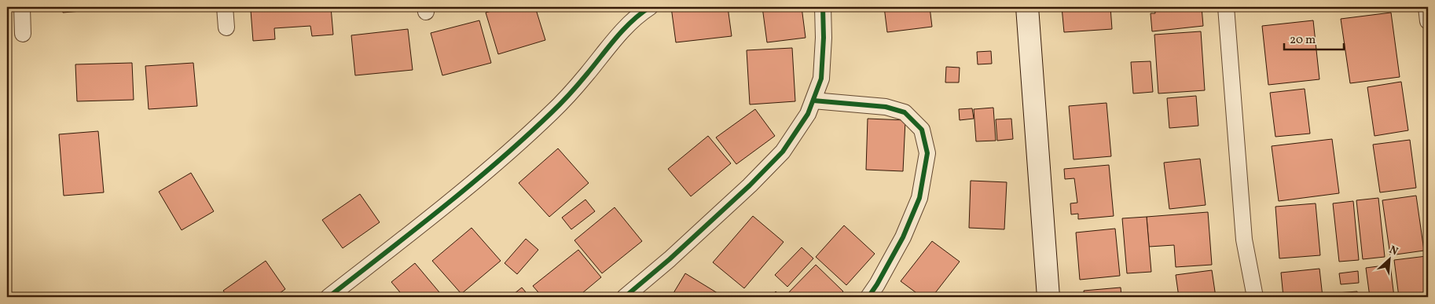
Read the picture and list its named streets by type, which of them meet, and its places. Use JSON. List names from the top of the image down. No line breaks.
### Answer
{"scale_bar":"20 m","north":"top right"}
